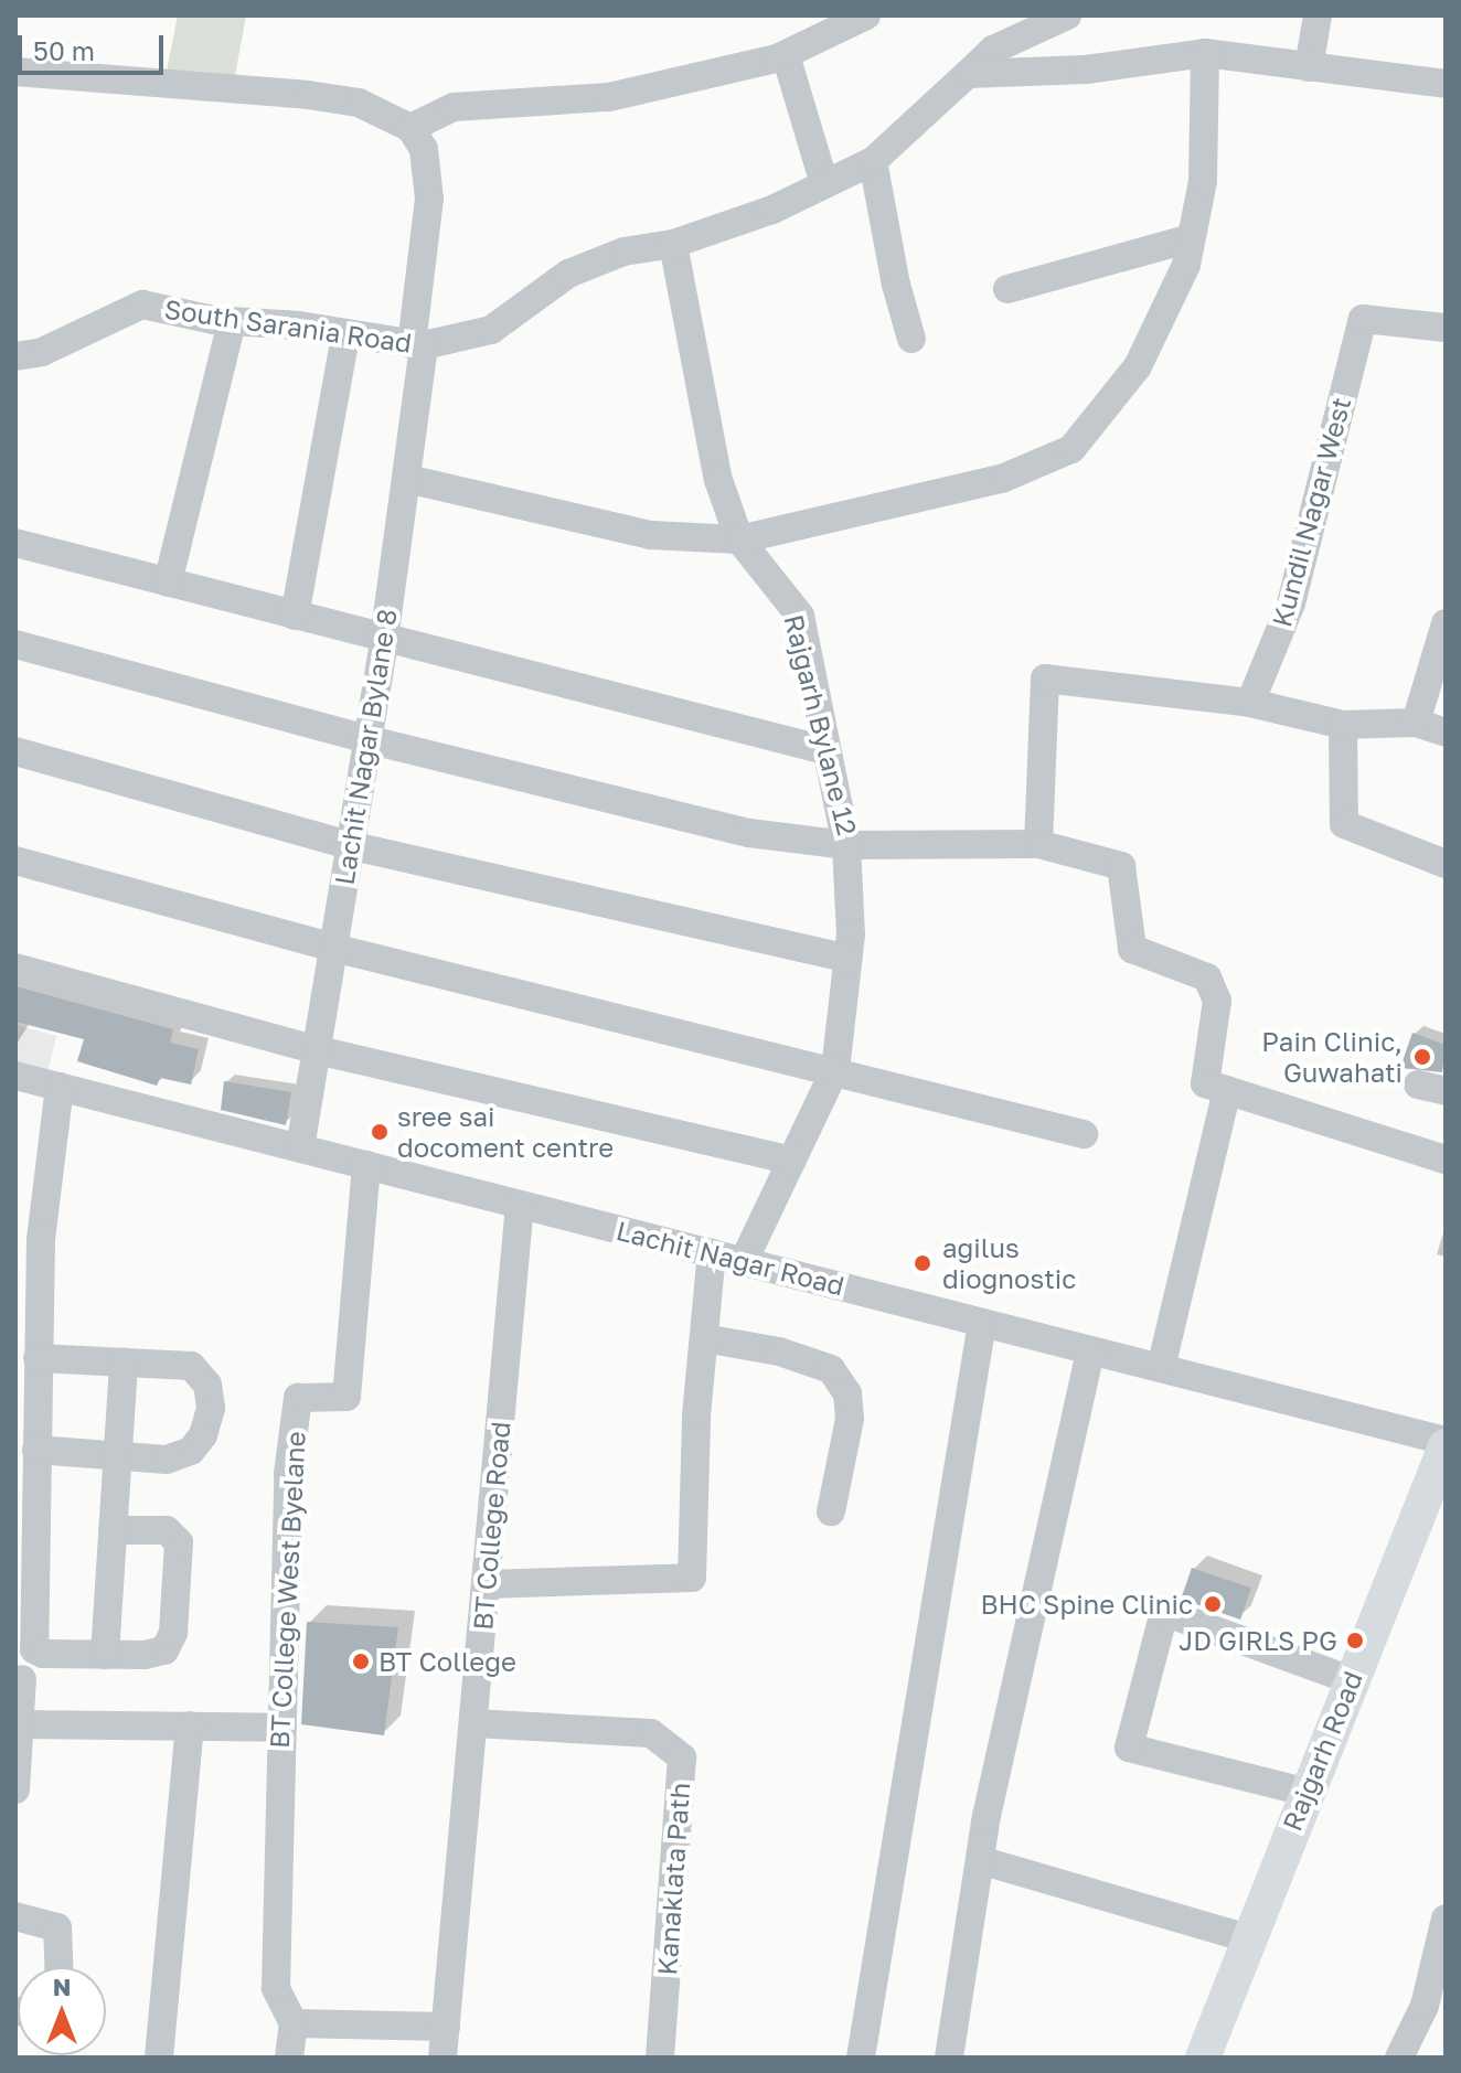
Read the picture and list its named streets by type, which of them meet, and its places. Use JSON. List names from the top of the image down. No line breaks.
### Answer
{"streets":{"main road":["Rajgarh Road"],"street":["South Sarania Road","Kundil Nagar West","Rajgarh Bylane 12","Lachit Nagar Bylane 8","Lachit Nagar Road","BT College Road","BT College West Byelane","Kanaklata Path"]},"crossings":[["South Sarania Road","Rajgarh Bylane 12"],["South Sarania Road","Lachit Nagar Bylane 8"],["Lachit Nagar Bylane 8","Lachit Nagar Road"],["Lachit Nagar Road","BT College Road"],["Lachit Nagar Road","BT College West Byelane"],["Lachit Nagar Road","Rajgarh Road"],["BT College Road","Kanaklata Path"]],"places":["Pain Clinic, Guwahati","sree sai docoment centre","agilus diognostic","BHC Spine Clinic","JD GIRLS PG","BT College"],"scale_bar":"50 m","north":"top"}
